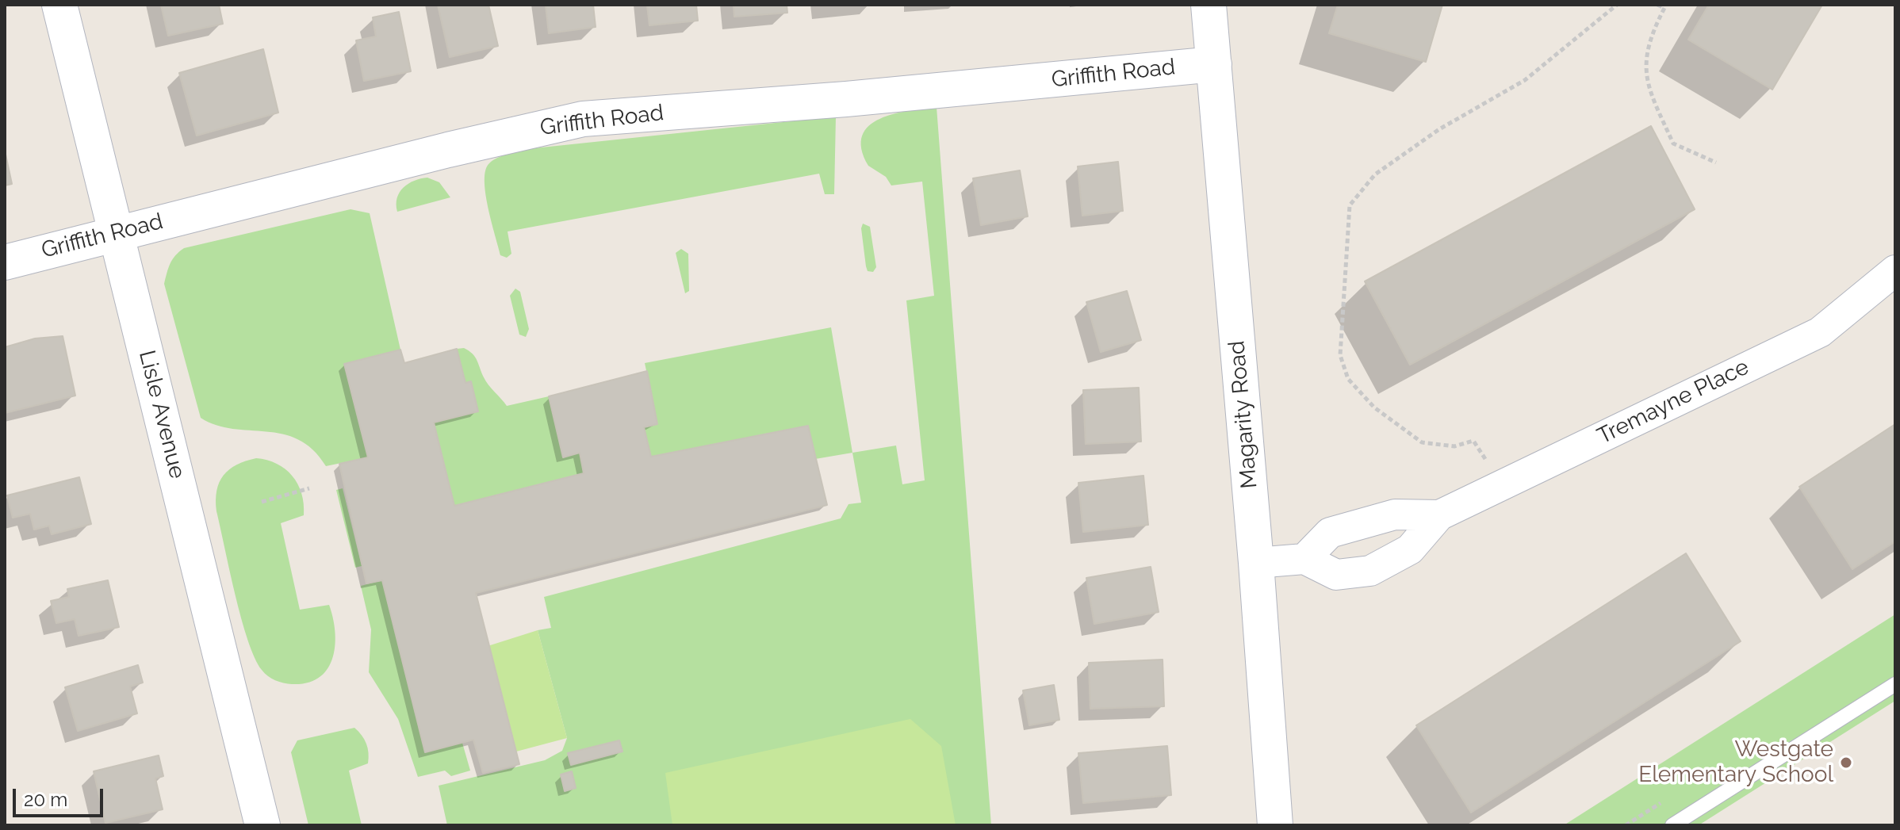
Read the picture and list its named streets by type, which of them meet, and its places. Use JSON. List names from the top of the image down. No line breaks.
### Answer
{"streets":{"street":["Griffith Road","Tremayne Place","Lisle Avenue","Magarity Road"]},"crossings":[["Griffith Road","Lisle Avenue"],["Griffith Road","Magarity Road"]],"places":["Westgate Elementary School"],"scale_bar":"20 m"}
